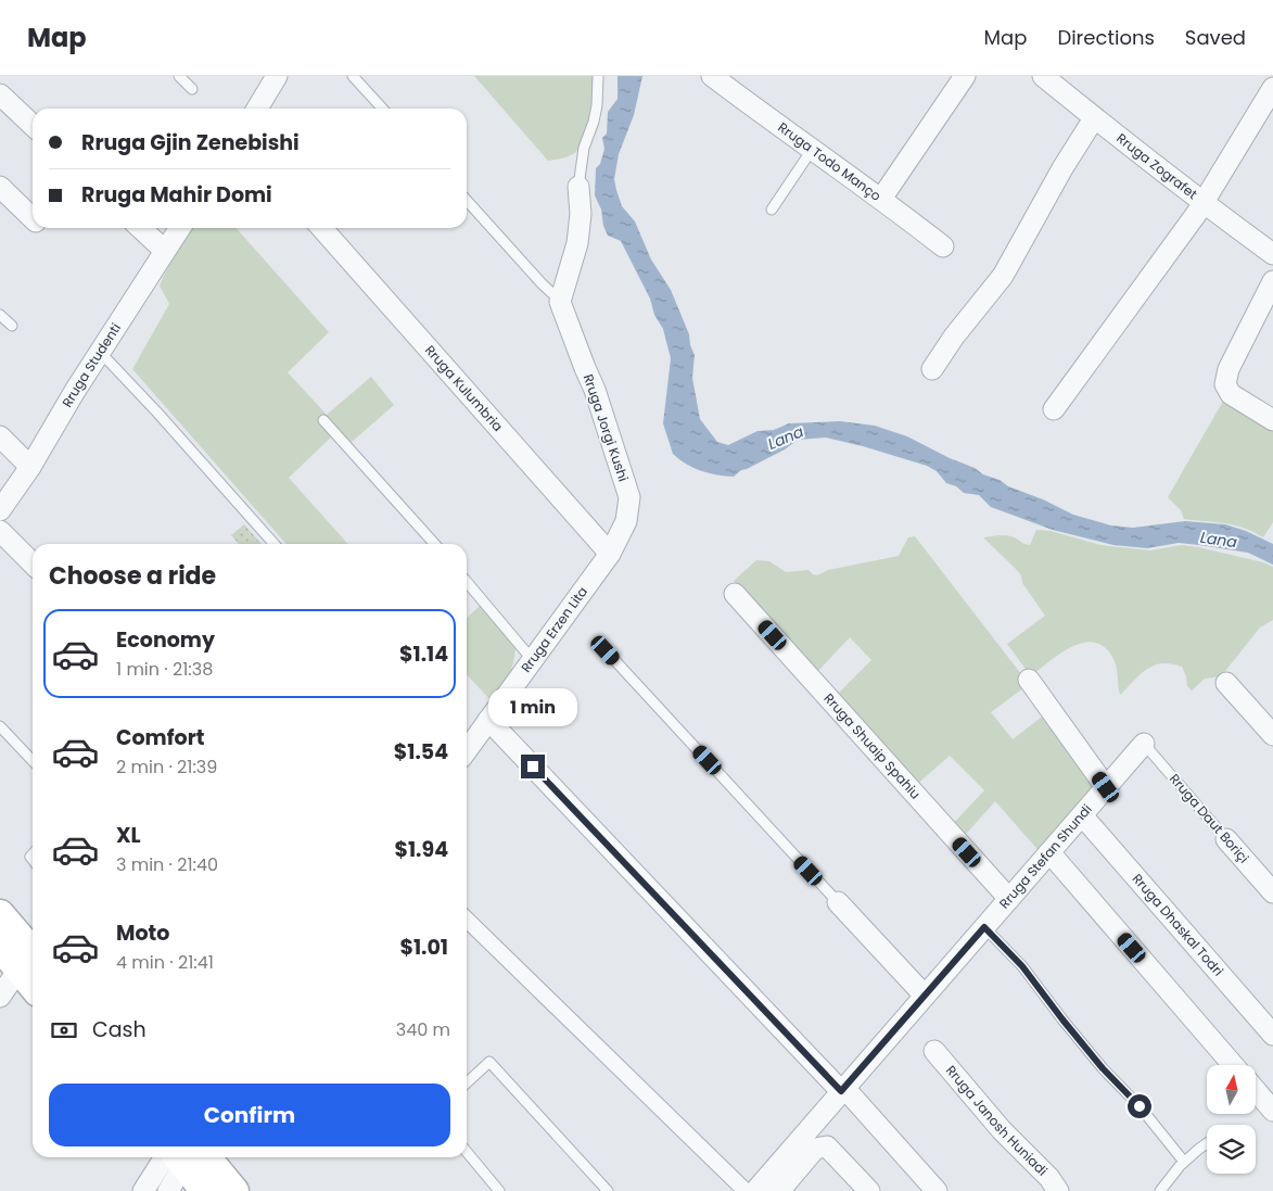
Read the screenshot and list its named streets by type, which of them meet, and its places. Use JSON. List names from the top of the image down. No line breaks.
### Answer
{"streets":{"street":["Rruga Todo Manço","Rruga Zografet","Rruga Studenti","Rruga Kulumbria","Rruga Jorgi Kushi","Rruga Erzen Lita","Rruga Shuaip Spahiu","Rruga Daut Boriçi","Rruga Stefan Shundi","Rruga Dhaskal Todri","Rruga Janosh Huniadi"]},"crossings":[["Rruga Kulumbria","Rruga Jorgi Kushi"],["Rruga Kulumbria","Rruga Erzen Lita"],["Rruga Jorgi Kushi","Rruga Erzen Lita"],["Rruga Shuaip Spahiu","Rruga Stefan Shundi"],["Rruga Daut Boriçi","Rruga Stefan Shundi"],["Rruga Stefan Shundi","Rruga Dhaskal Todri"]],"water":["Lana"],"north":"top","page":{"header":"Map","nav":["Map","Directions","Saved"],"banner":["Rruga Gjin Zenebishi","Rruga Mahir Domi"],"heading":"Choose a ride","list":[{"name":"Economy","note":"1 min · 21:38","value":"$1.14"},{"name":"Comfort","note":"2 min · 21:39","value":"$1.54"},{"name":"XL","note":"3 min · 21:40","value":"$1.94"},{"name":"Moto","note":"4 min · 21:41","value":"$1.01"}],"bubble":"1 min","pay":["Cash","340 m"],"buttons":"Confirm"}}
